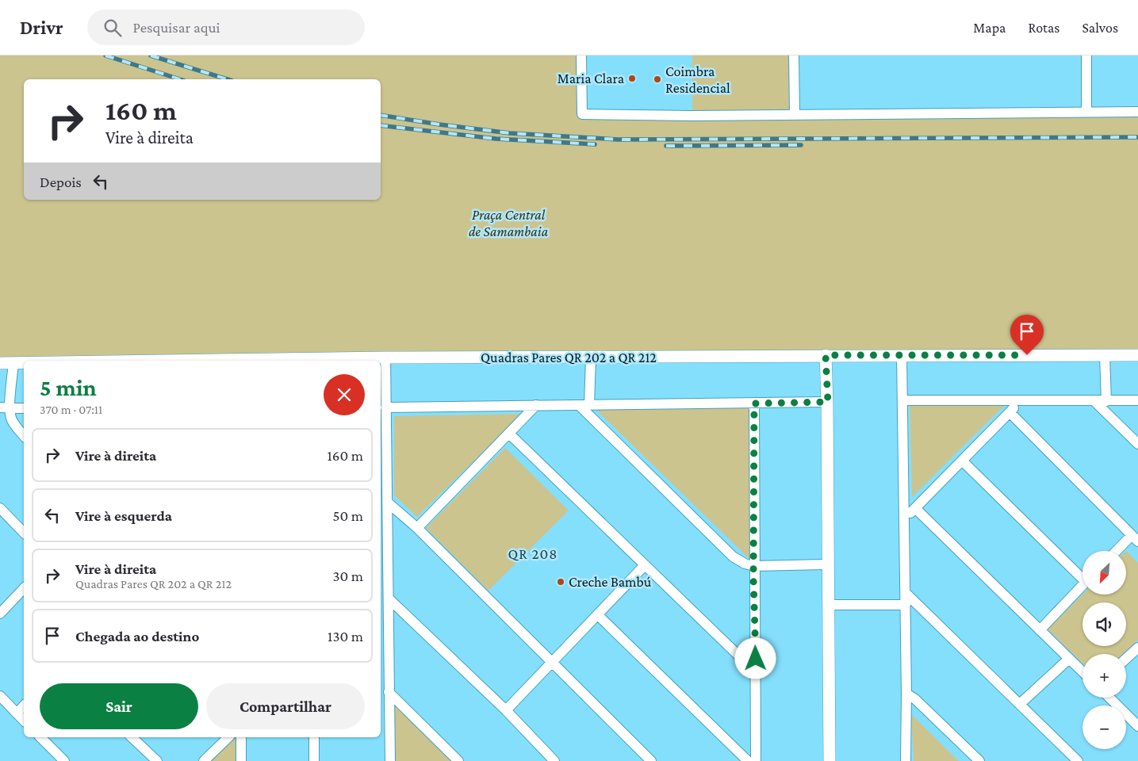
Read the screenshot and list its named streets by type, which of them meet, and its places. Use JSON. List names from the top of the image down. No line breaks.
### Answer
{"streets":{"street":["Quadras Pares QR 202 a QR 212"]},"districts":["QR 208"],"parks":["Praça Central de Samambaia"],"places":["Maria Clara","Coimbra Residencial","Creche Bambú"],"north":"bottom left","page":{"header":"Drivr","search":"Pesquisar aqui","nav":["Mapa","Rotas","Salvos"],"turn":["160 m","Vire à direita"],"then":"Depois","heading":["5 min","370 m · 07:11"],"list":[{"name":"Vire à direita","value":"160 m"},{"name":"Vire à esquerda","value":"50 m"},{"name":"Vire à direita","note":"Quadras Pares QR 202 a QR 212","value":"30 m"},{"name":"Chegada ao destino","value":"130 m"}],"map_buttons":["+","−"],"buttons":["Sair","Compartilhar"]}}
